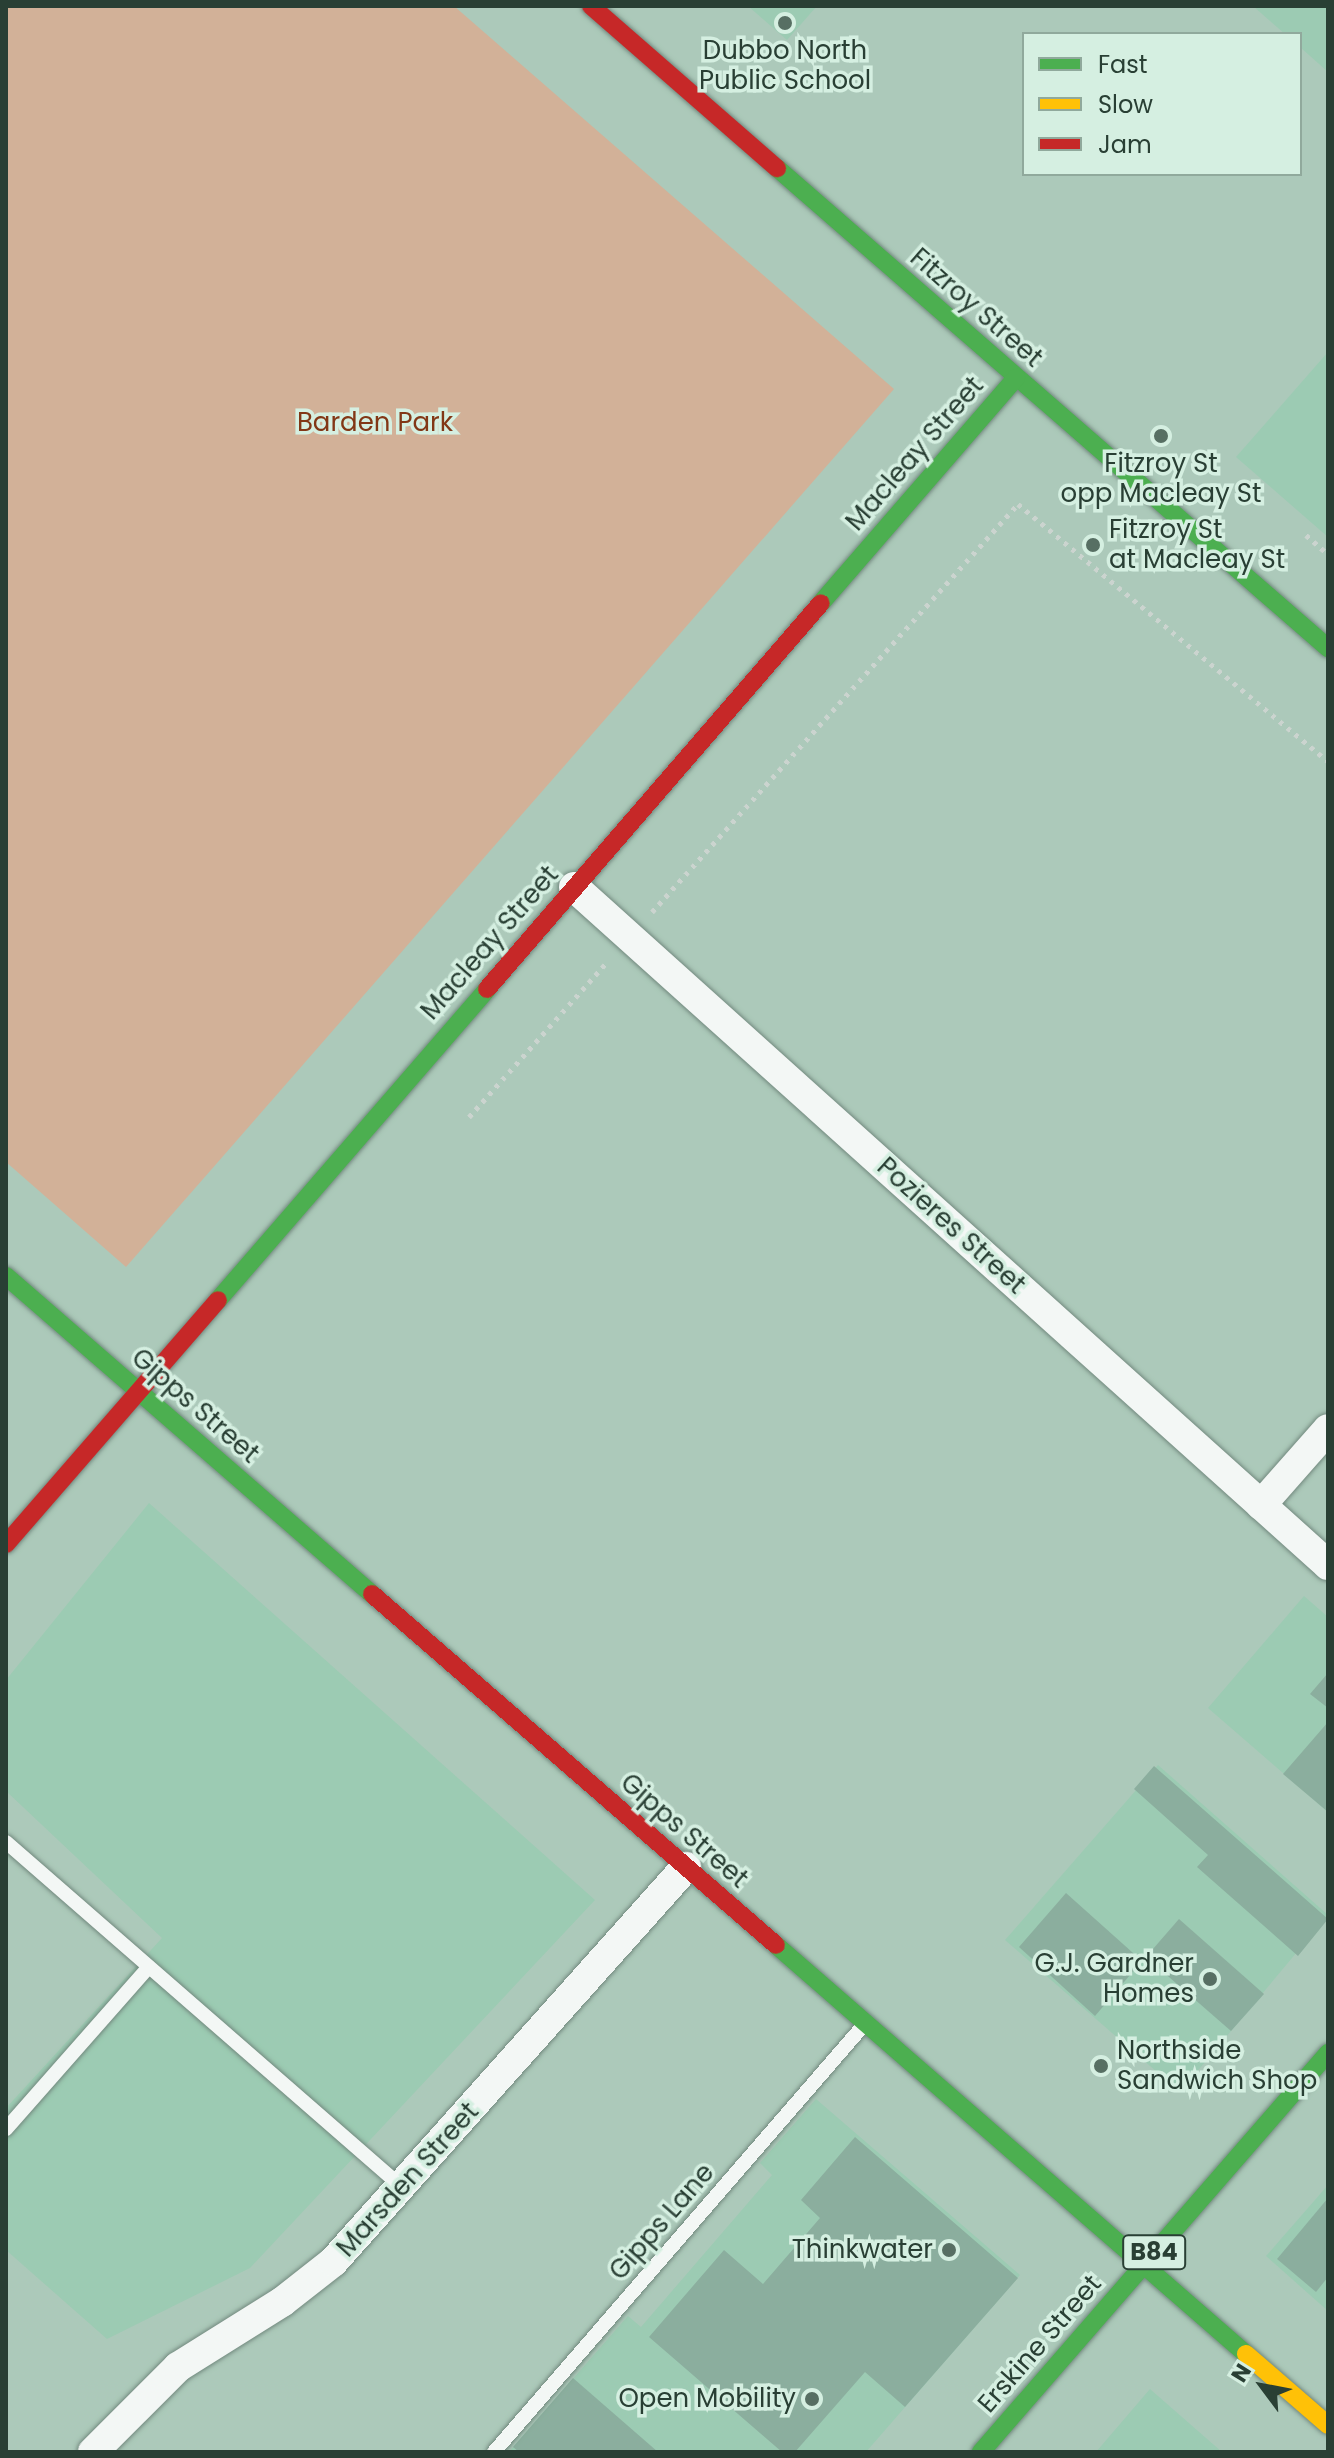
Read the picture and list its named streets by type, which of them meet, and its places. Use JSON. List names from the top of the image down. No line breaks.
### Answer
{"streets":{"street":["Fitzroy Street","Macleay Street","Pozieres Street","Gipps Street","Marsden Street","B84","Erskine Street"],"lane":["Gipps Lane"]},"crossings":[["Fitzroy Street","Macleay Street"],["Macleay Street","Pozieres Street"],["Macleay Street","Gipps Street"],["Gipps Street","Marsden Street"],["Gipps Street","Gipps Lane"],["Gipps Street","Erskine Street"]],"parks":["Barden Park"],"places":["Dubbo North Public School","Fitzroy St opp Macleay St","Fitzroy St at Macleay St","G.J. Gardner Homes","Northside Sandwich Shop","Thinkwater","Open Mobility"],"legend":["Fast","Slow","Jam"],"north":"top left"}
